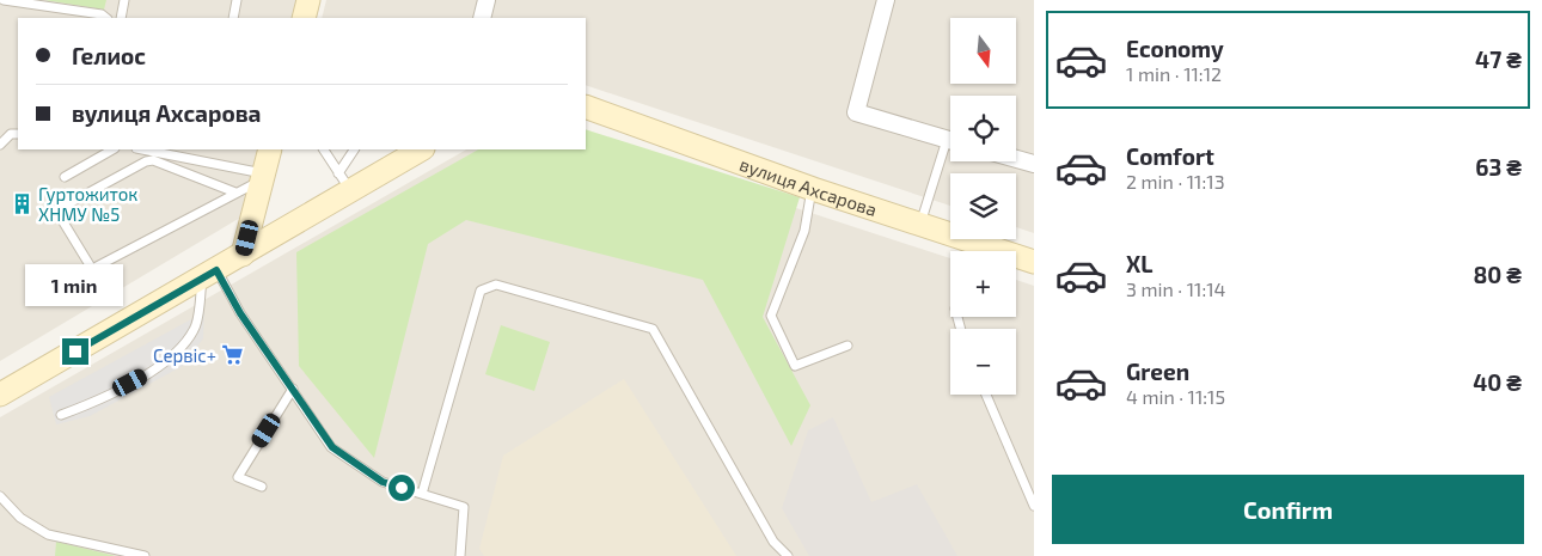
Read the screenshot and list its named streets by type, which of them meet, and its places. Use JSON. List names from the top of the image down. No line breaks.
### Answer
{"streets":{"street":["вулиця Ахсарова"]},"places":{"building":["Гуртожиток ХНМУ №5"],"supermarket":["Сервіс+"]},"north":"bottom","page":{"list":[{"name":"Economy","note":"1 min · 11:12","value":"47 ₴"},{"name":"Comfort","note":"2 min · 11:13","value":"63 ₴"},{"name":"XL","note":"3 min · 11:14","value":"80 ₴"},{"name":"Green","note":"4 min · 11:15","value":"40 ₴"}],"map_buttons":["+","−"],"banner":["Гелиос","вулиця Ахсарова"],"bubble":"1 min","buttons":"Confirm"}}
